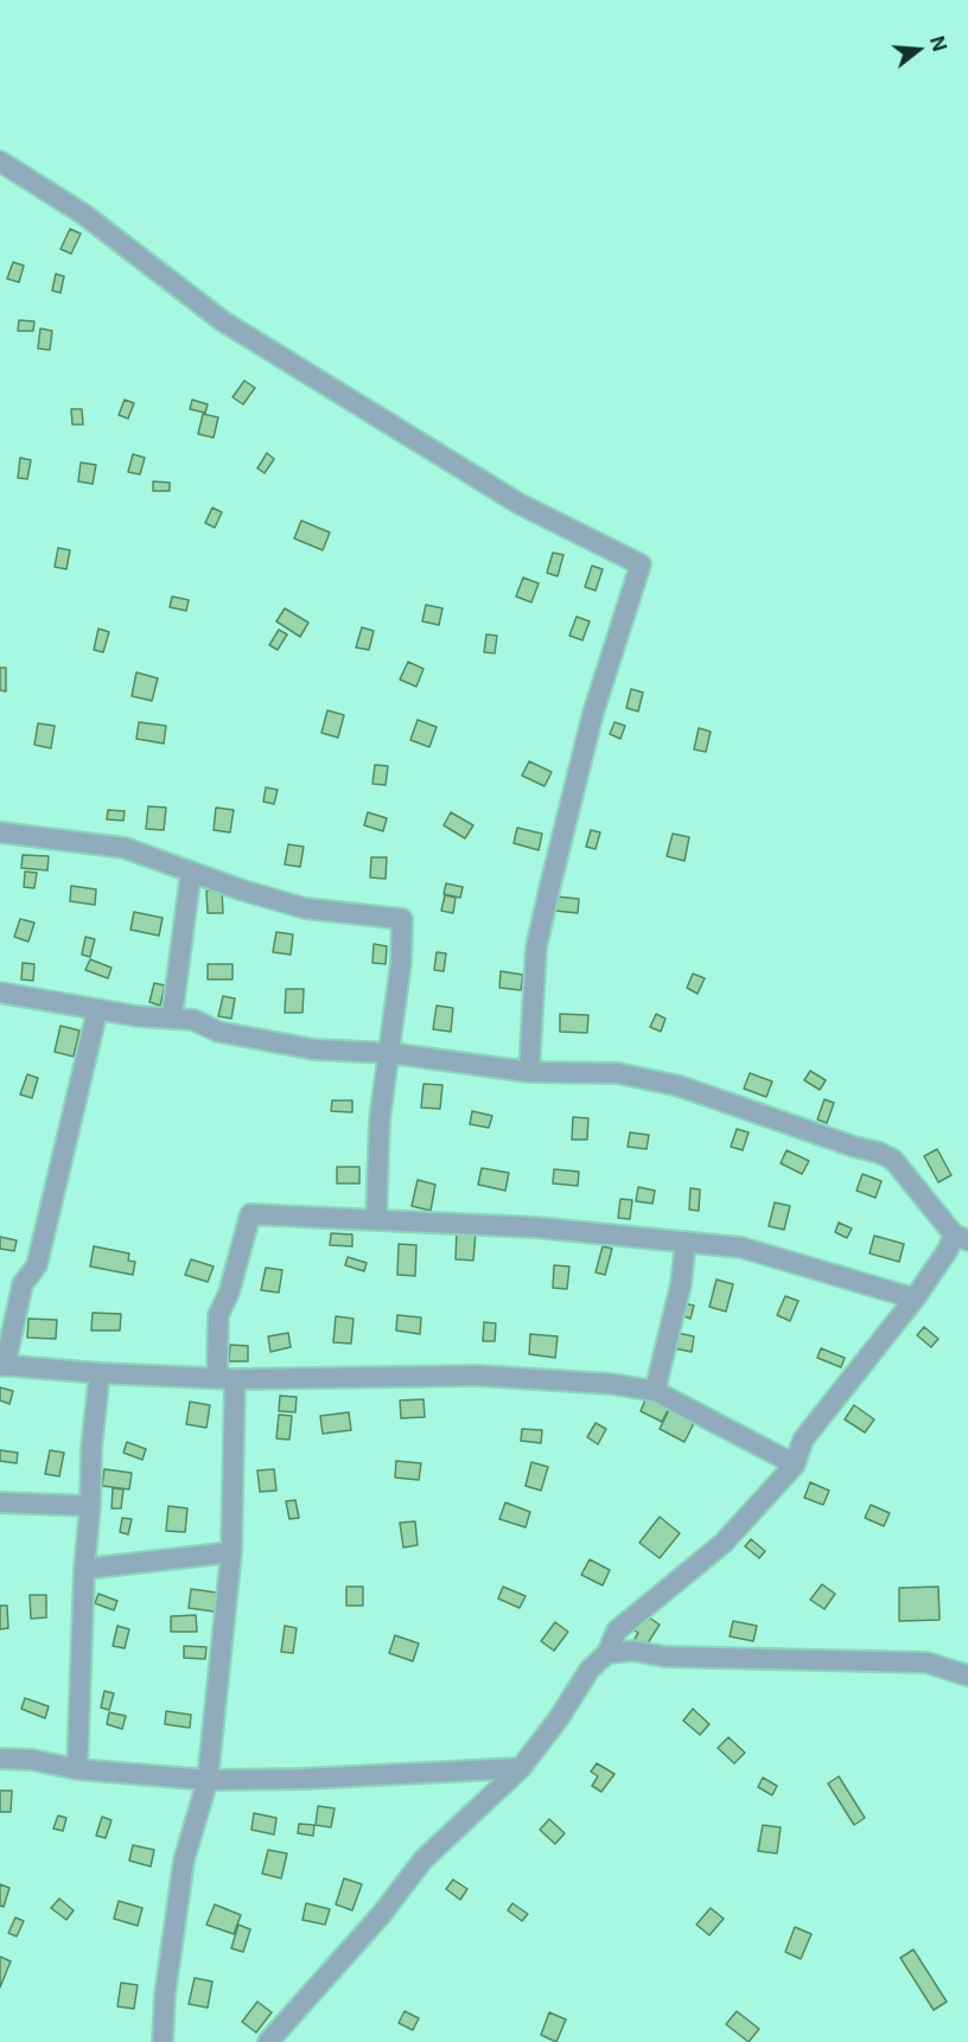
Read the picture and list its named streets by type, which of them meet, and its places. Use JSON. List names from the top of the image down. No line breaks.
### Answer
{"north":"right"}
